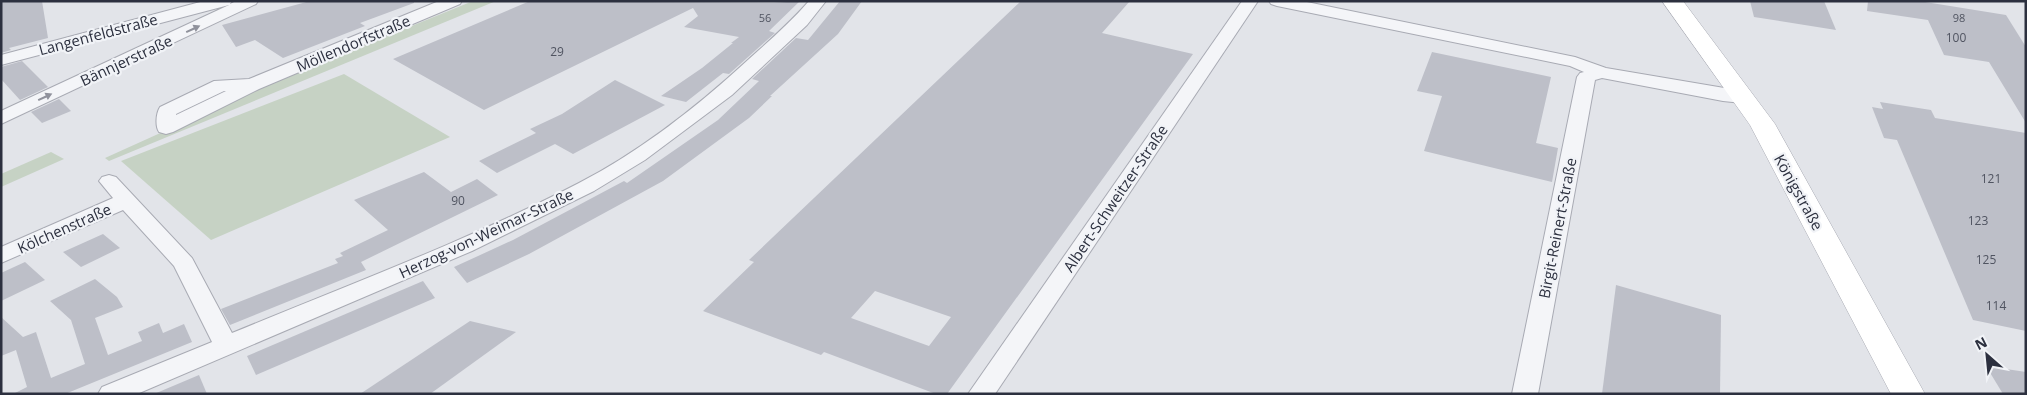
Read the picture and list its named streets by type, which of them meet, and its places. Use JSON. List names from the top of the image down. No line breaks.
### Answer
{"streets":{"main road":["Königstraße"],"street":["Langenfeldstraße","Möllendorfstraße","Bännjerstraße","Albert-Schweitzer-Straße","Kölchenstraße","Birgit-Reinert-Straße","Herzog-von-Weimar-Straße"]},"crossings":[["Kölchenstraße","Herzog-von-Weimar-Straße"]],"one_way":["Bännjerstraße"],"house_numbers":["56","98","100","29","121","90","123","125","114"],"north":"top left"}
